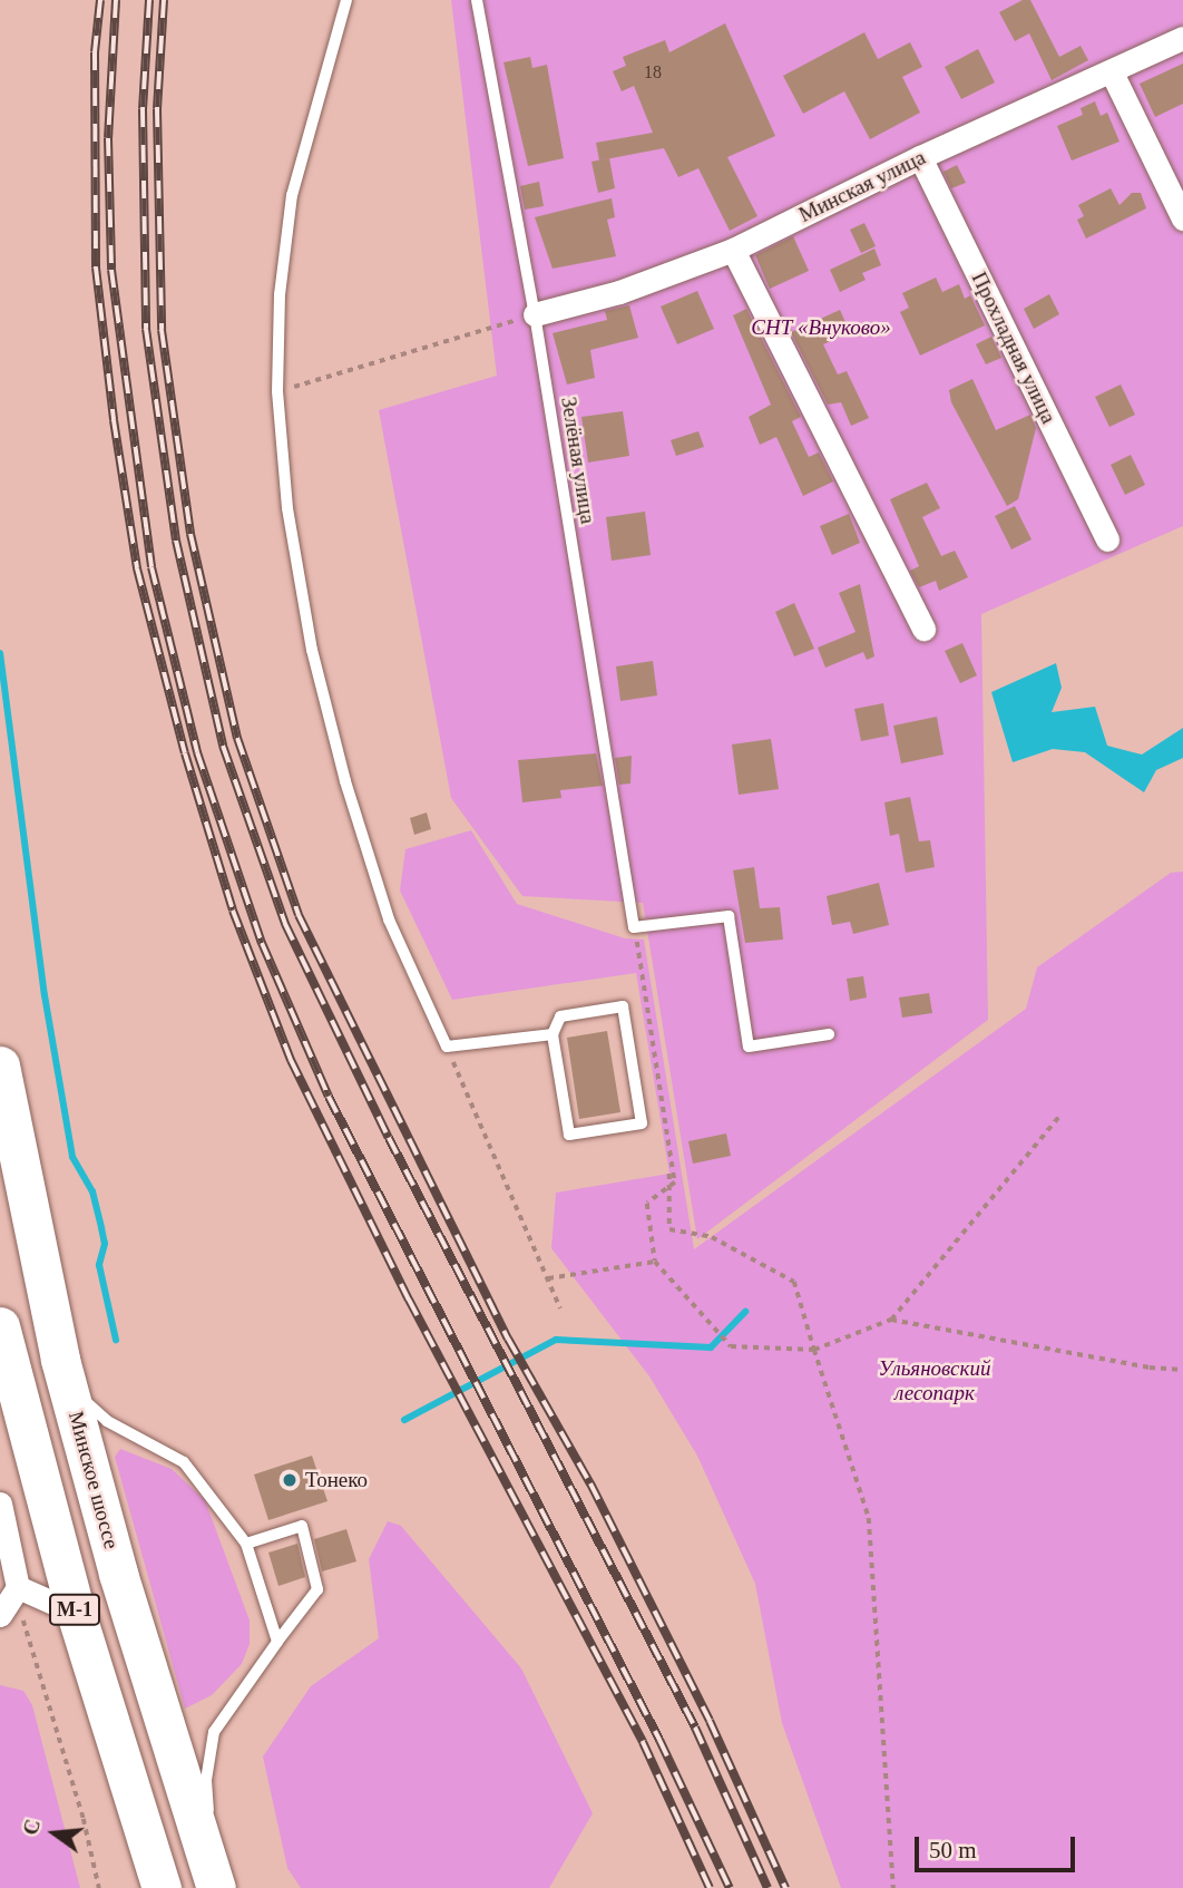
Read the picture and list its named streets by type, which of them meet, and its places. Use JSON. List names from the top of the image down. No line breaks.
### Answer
{"streets":{"highway":["Минское шоссе","М-1"],"street":["Минская улица","Прохладная улица"],"lane":["Зелёная улица"]},"crossings":[["Минская улица","Прохладная улица"],["Минская улица","Зелёная улица"]],"parks":["СНТ «Внуково»","Ульяновский лесопарк"],"places":["Тонеко"],"house_numbers":["18"],"scale_bar":"50 m","north":"left"}
